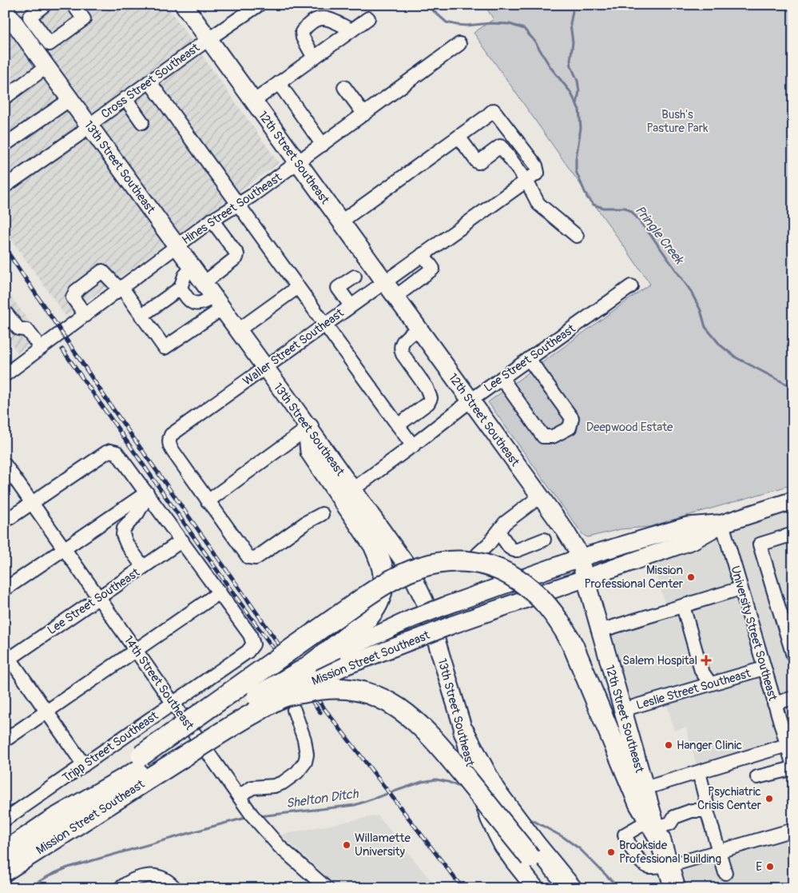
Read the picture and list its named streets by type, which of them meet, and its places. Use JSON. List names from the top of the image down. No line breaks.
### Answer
{"streets":{"highway":["12th Street Southeast","Mission Street Southeast"],"main road":["13th Street Southeast"],"street":["Cross Street Southeast","Hines Street Southeast","Waller Street Southeast","Lee Street Southeast","University Street Southeast","14th Street Southeast","Leslie Street Southeast","Tripp Street Southeast"]},"crossings":[["Cross Street Southeast","12th Street Southeast"],["Cross Street Southeast","13th Street Southeast"],["12th Street Southeast","Hines Street Southeast"],["12th Street Southeast","Waller Street Southeast"],["12th Street Southeast","Lee Street Southeast"],["12th Street Southeast","Mission Street Southeast"],["12th Street Southeast","Leslie Street Southeast"],["13th Street Southeast","Hines Street Southeast"],["13th Street Southeast","Waller Street Southeast"],["13th Street Southeast","Lee Street Southeast"],["13th Street Southeast","Mission Street Southeast"],["Lee Street Southeast","14th Street Southeast"],["University Street Southeast","Mission Street Southeast"],["University Street Southeast","Leslie Street Southeast"],["14th Street Southeast","Tripp Street Southeast"]],"water":["Pringle Creek","Shelton Ditch"],"parks":["Bush's Pasture Park","Deepwood Estate"],"places":{"other":["Mission Professional Center","Hanger Clinic","Psychiatric Crisis Center","Willamette University","Brookside Professional Building","E"],"health":["Salem Hospital"]}}
